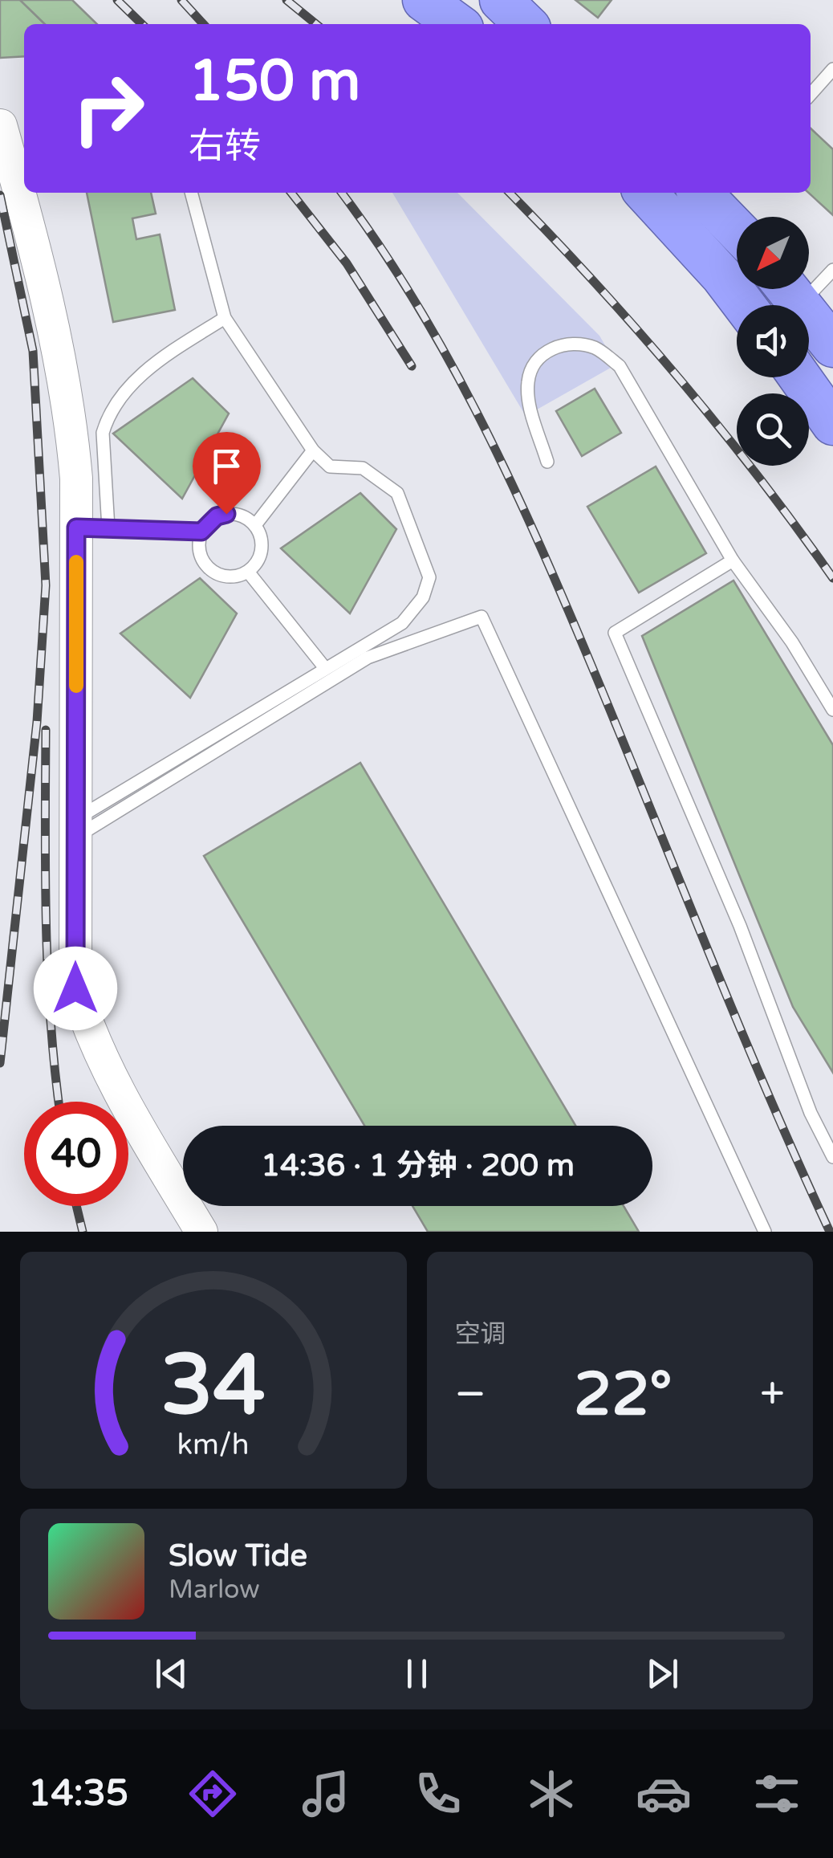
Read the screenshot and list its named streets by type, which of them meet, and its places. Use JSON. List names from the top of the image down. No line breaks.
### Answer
{"north":"bottom left","page":{"turn":["150 m","右转"],"limit":"40","trip":"14:36 · 1 分钟 · 200 m","tile":"空调","heat":["−","22°","+"],"song":["Slow Tide","Marlow"],"tabs":"14:35","gauge":["34","km/h"]}}
